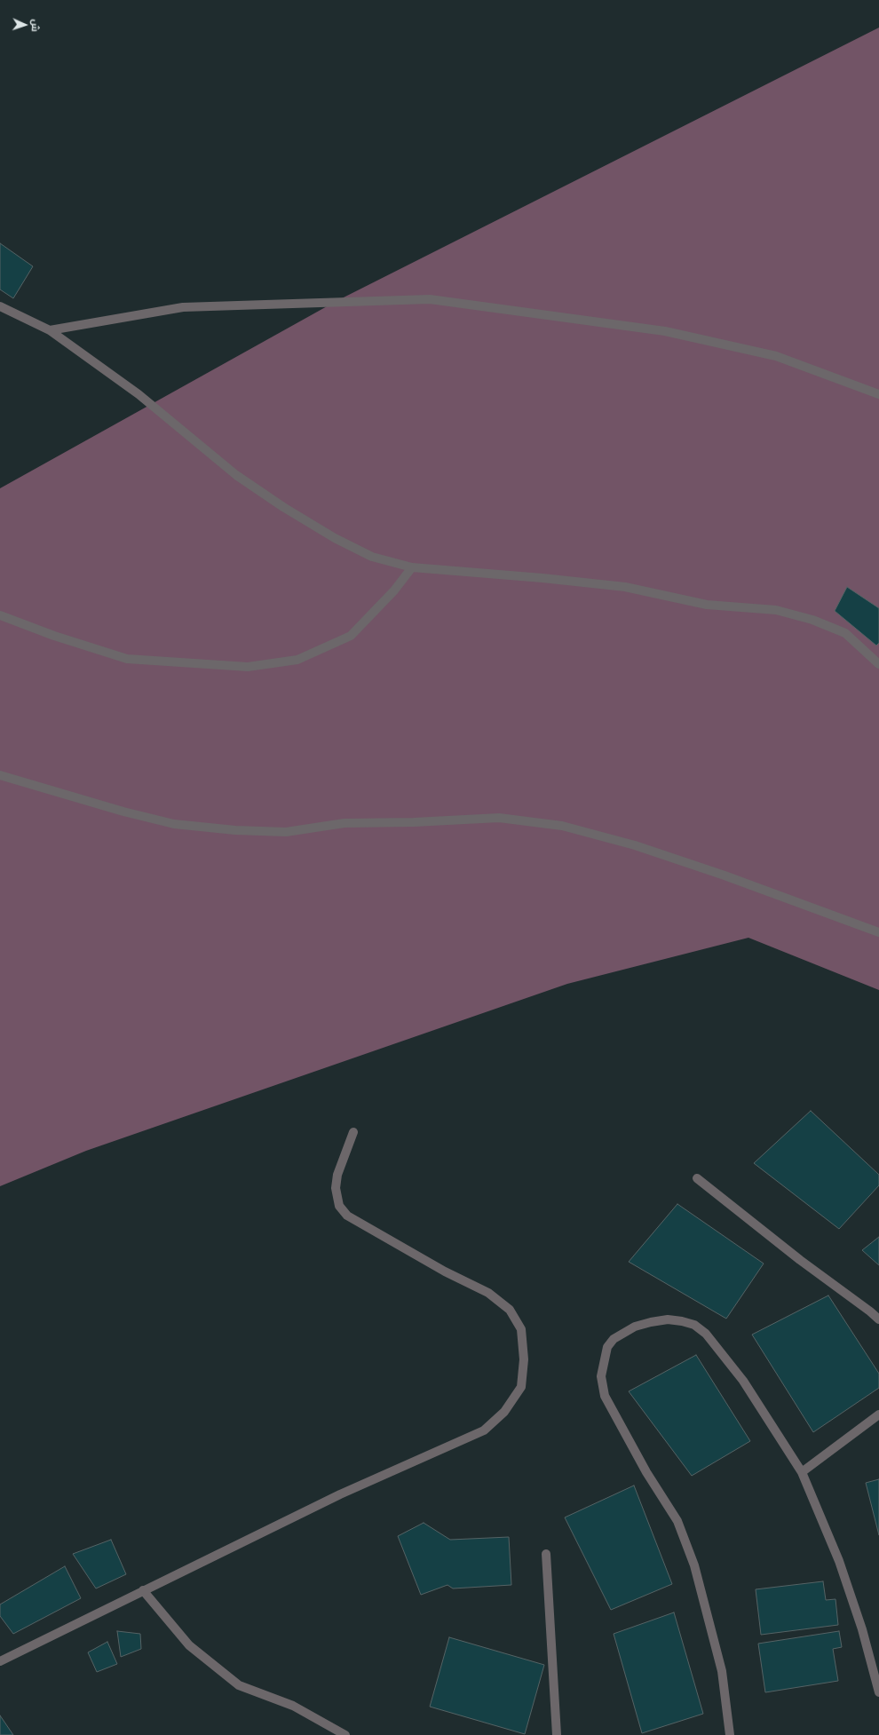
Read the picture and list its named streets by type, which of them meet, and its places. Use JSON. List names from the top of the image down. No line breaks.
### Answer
{"north":"right"}
